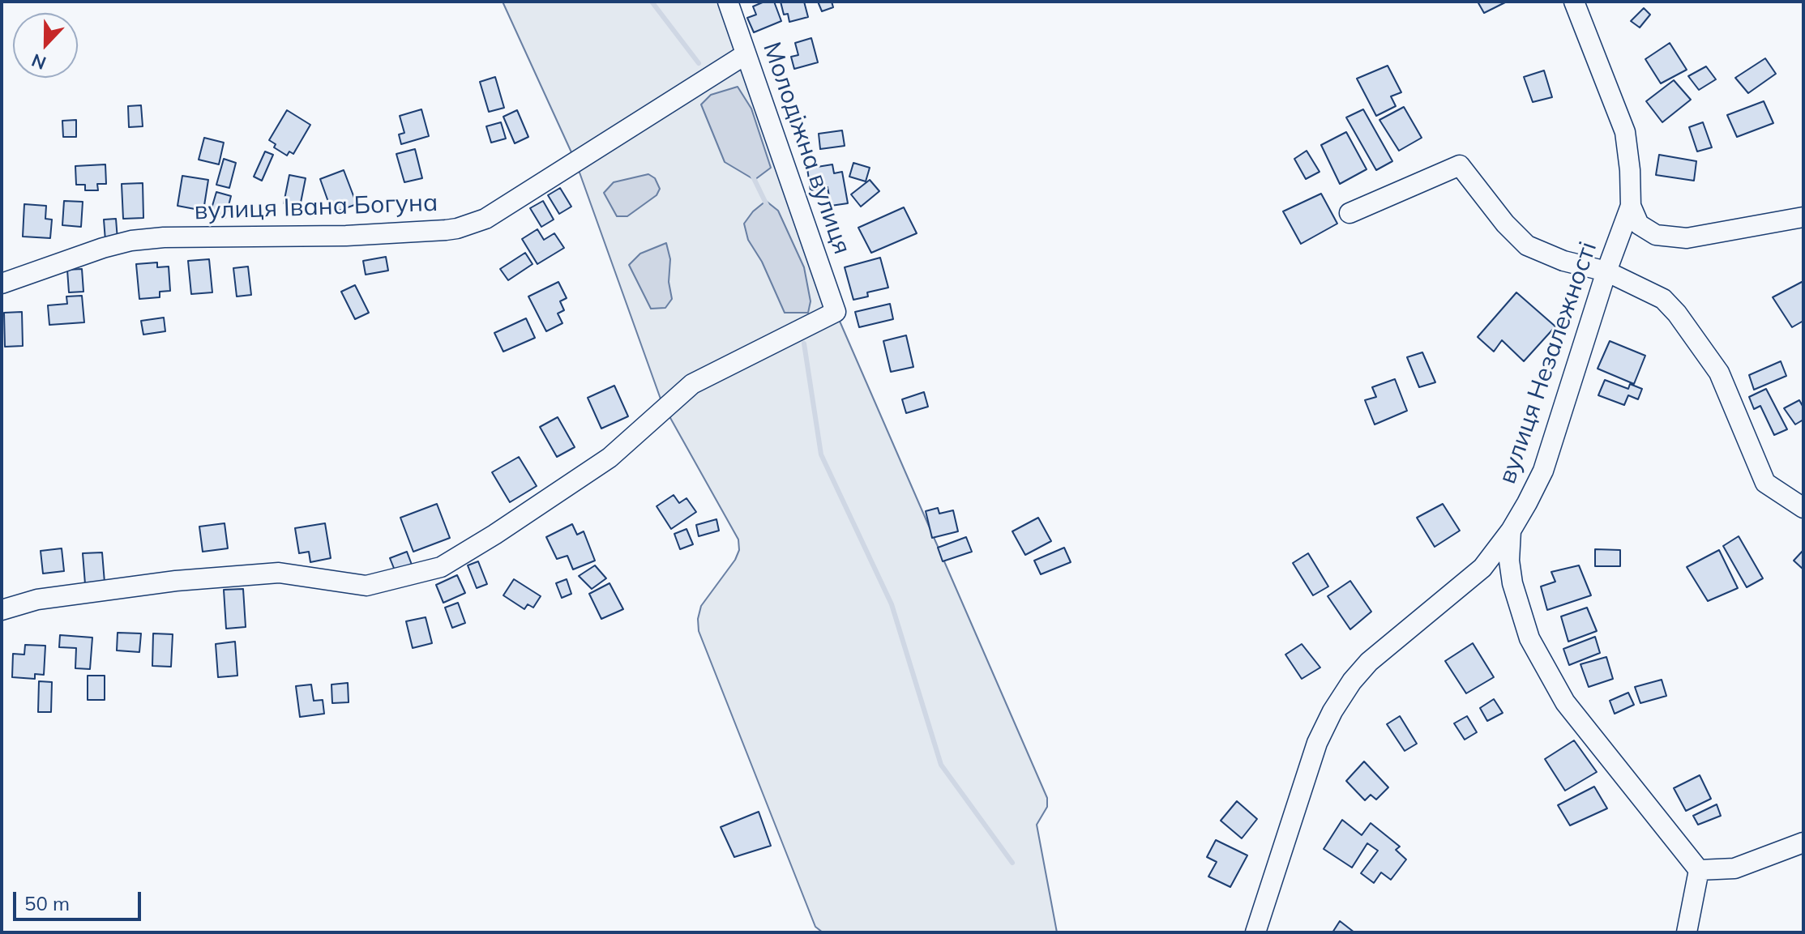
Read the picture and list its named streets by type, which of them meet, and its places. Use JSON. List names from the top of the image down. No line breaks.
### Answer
{"streets":{"street":["Молодіжна вулиця","вулиця Івана Богуна","вулиця Незалежності"]},"crossings":[["Молодіжна вулиця","вулиця Івана Богуна"]],"scale_bar":"50 m","north":"bottom"}
